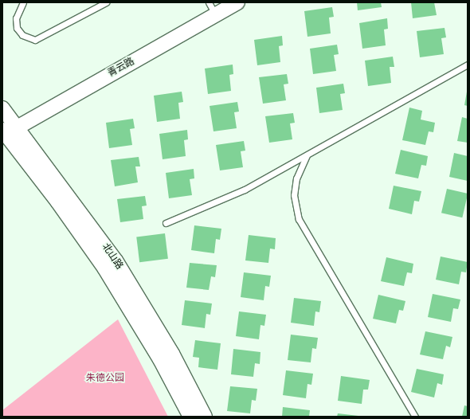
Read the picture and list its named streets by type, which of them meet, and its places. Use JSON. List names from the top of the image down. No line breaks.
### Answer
{"streets":{"street":["青云路","北山路"]},"crossings":[["青云路","北山路"]],"parks":["朱德公园"]}
